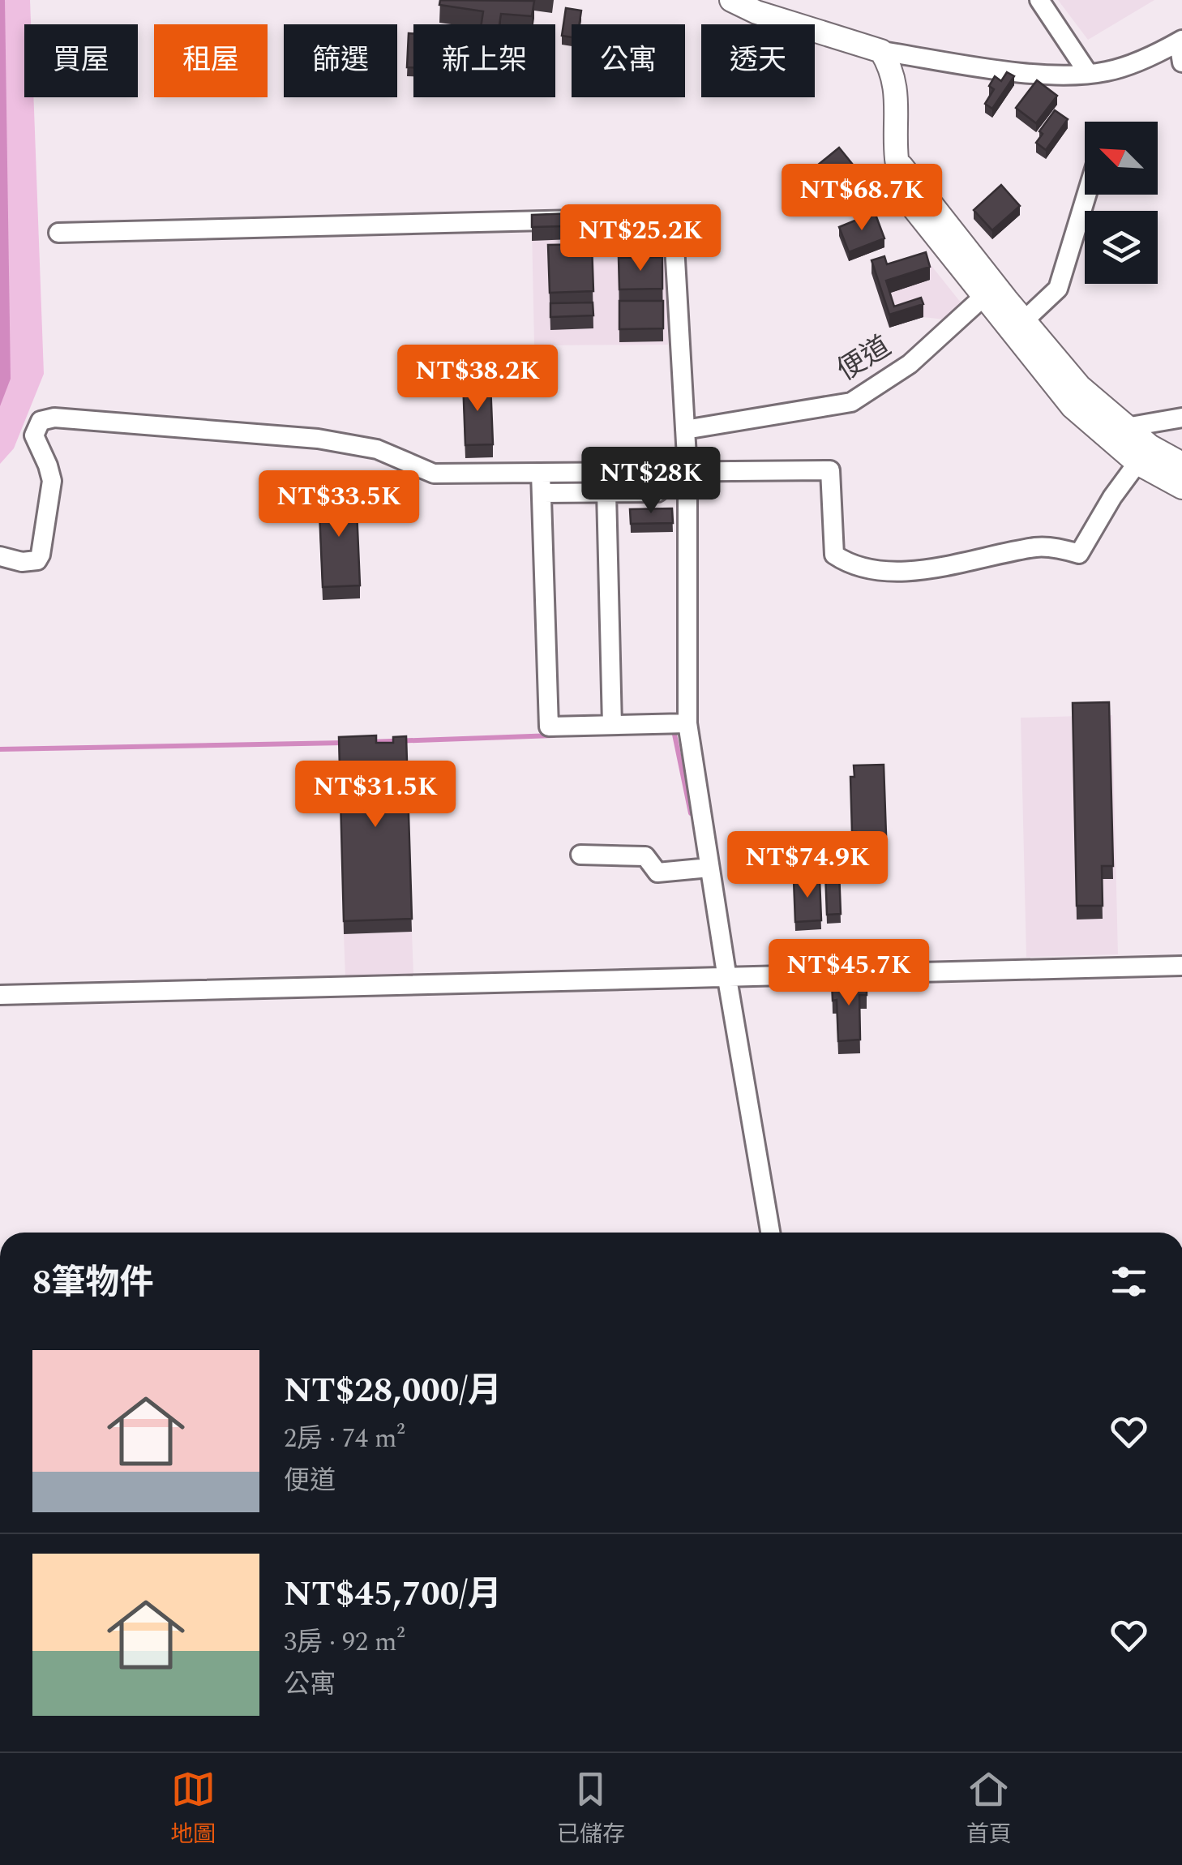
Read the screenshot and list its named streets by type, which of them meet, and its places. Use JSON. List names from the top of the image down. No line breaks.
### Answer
{"streets":{"street":["便道"]},"north":"top left","page":{"chip":["買屋","租屋","篩選","新上架","公寓","透天"],"price":["NT$68.7K","NT$25.2K","NT$38.2K","NT$28K","NT$33.5K","NT$31.5K","NT$74.9K","NT$45.7K"],"heading":"8筆物件","list":[{"name":"NT$28,000/月","note":"2房 · 74 m² · 便道"},{"name":"NT$45,700/月","note":"3房 · 92 m² · 公寓"}],"tabs":["地圖","已儲存","首頁"]}}
